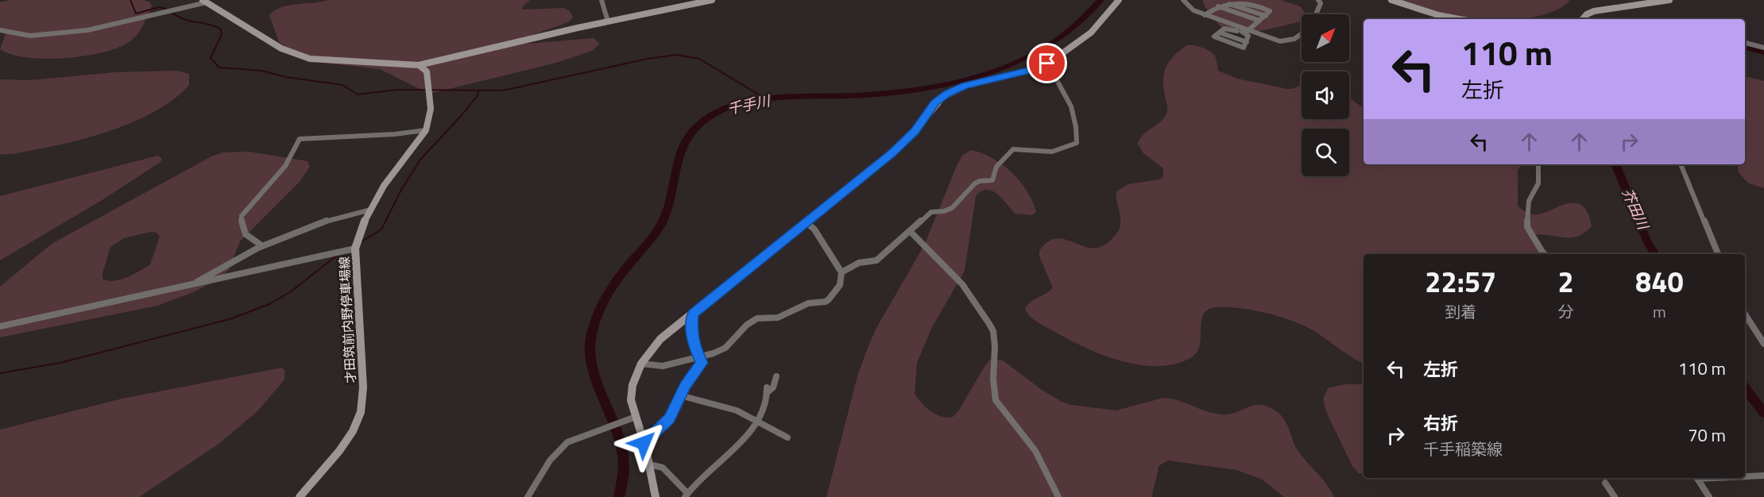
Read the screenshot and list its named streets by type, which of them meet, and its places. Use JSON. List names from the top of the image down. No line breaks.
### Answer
{"streets":{"main road":["才田筑前内野停車場線"]},"water":["千手川","芥田川"],"north":"top right","page":{"turn":["110 m","左折"],"eta":["22:57","到着","2","分","840","m"],"list":[{"name":"左折","value":"110 m"},{"name":"右折","note":"千手稲築線","value":"70 m"}]}}
